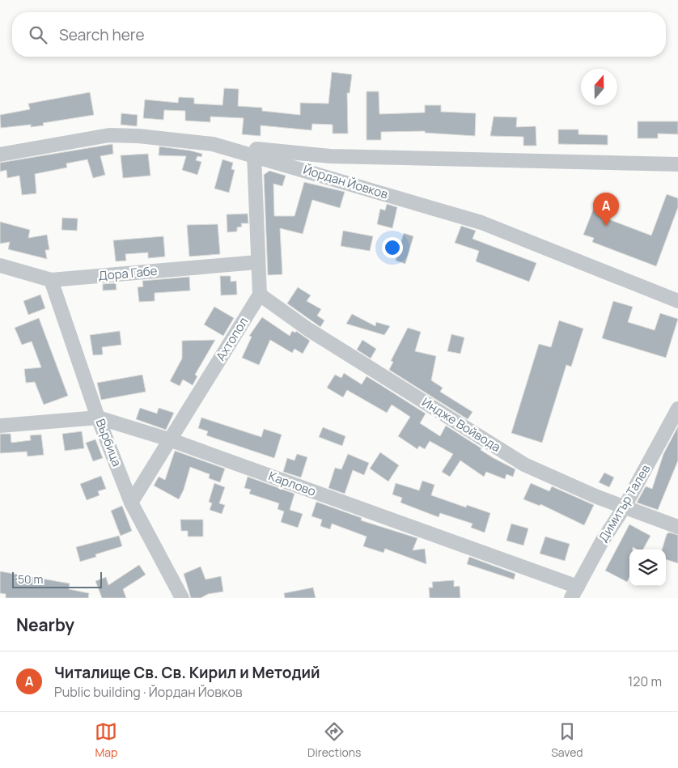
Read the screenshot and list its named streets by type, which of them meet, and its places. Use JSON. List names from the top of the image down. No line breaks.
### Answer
{"streets":{"street":["Йордан Йовков","Дора Габе","Ахтопол","Индже Войвода","Върбица","Карлово","Димитър Талев"]},"crossings":[["Дора Габе","Върбица"],["Ахтопол","Индже Войвода"],["Ахтопол","Върбица"],["Ахтопол","Карлово"],["Индже Войвода","Димитър Талев"],["Върбица","Карлово"],["Карлово","Димитър Талев"]],"scale_bar":"50 m","north":"top","page":{"search":"Search here","pins":"A","scale":"50 m","heading":"Nearby","list":[{"mark":"A","name":"Читалище Св. Св. Кирил и Методий","note":"Public building · Йордан Йовков","value":"120 m"}],"nav":["Map","Directions","Saved"]}}
